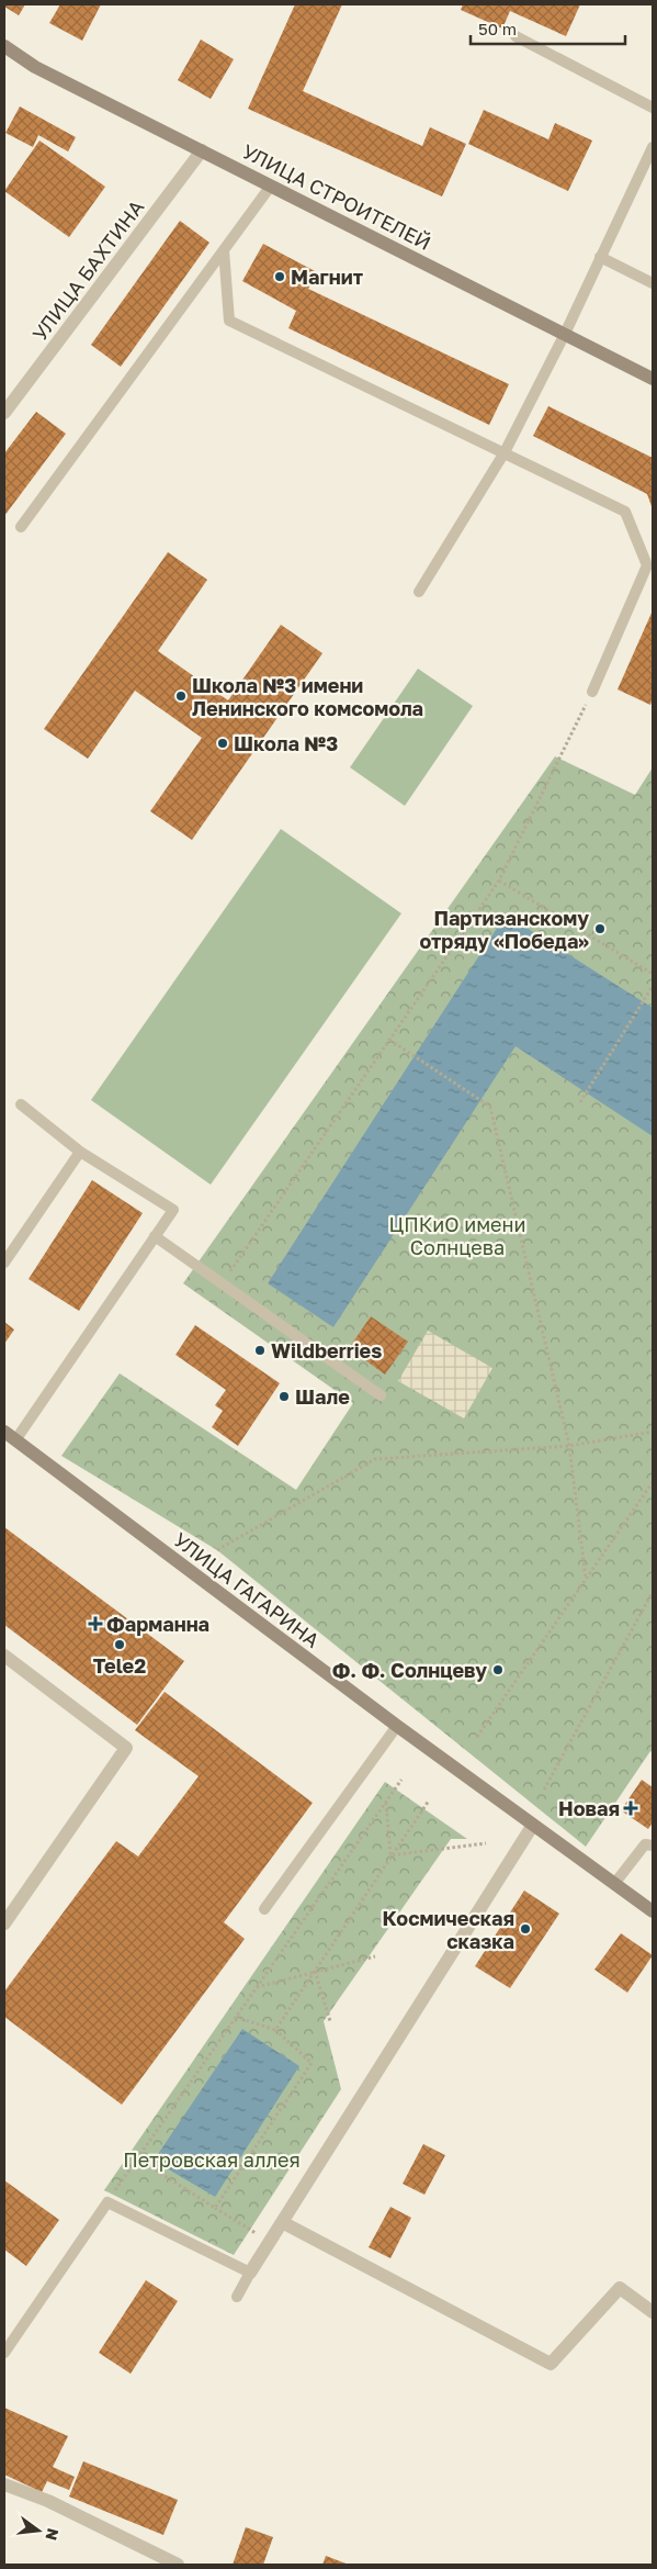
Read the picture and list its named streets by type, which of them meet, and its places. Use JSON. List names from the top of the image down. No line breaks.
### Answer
{"streets":{"main road":["УЛИЦА СТРОИТЕЛЕЙ","УЛИЦА ГАГАРИНА"],"street":["УЛИЦА БАХТИНА"]},"crossings":[["УЛИЦА СТРОИТЕЛЕЙ","УЛИЦА БАХТИНА"]],"parks":["ЦПКиО имени Солнцева","Петровская аллея"],"places":{"other":["Магнит","Школа №3 имени Ленинского комсомола","Школа №3","Партизанскому отряду «Победа»","Wildberries","Шале","Tele2","Ф. Ф. Солнцеву","Космическая сказка"],"health":["Фарманна","Новая"]},"scale_bar":"50 m","north":"right"}
